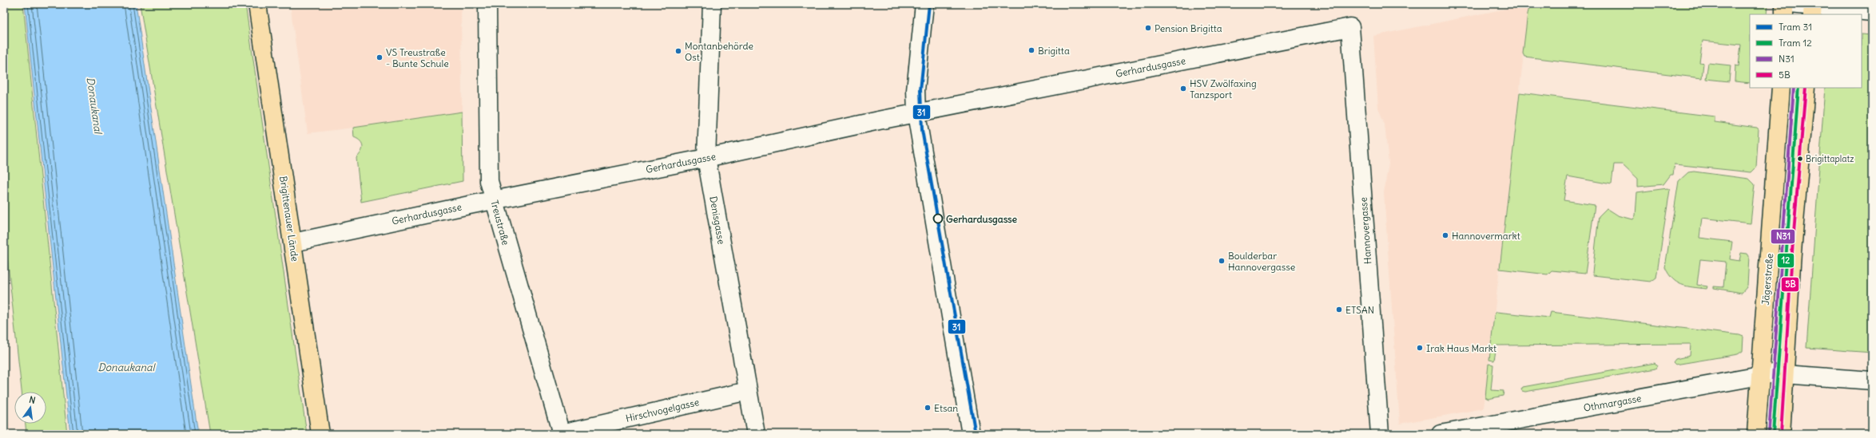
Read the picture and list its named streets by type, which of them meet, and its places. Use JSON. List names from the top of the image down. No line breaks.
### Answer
{"streets":{"main road":["Brigittenauer Lände","Jägerstraße"],"street":["Gerhardusgasse","Denisgasse","Treustraße","Hannovergasse","Othmargasse","Hirschvogelgasse"]},"crossings":[["Gerhardusgasse","Brigittenauer Lände"],["Gerhardusgasse","Denisgasse"],["Gerhardusgasse","Treustraße"],["Gerhardusgasse","Hannovergasse"],["Denisgasse","Hirschvogelgasse"],["Treustraße","Hirschvogelgasse"],["Jägerstraße","Othmargasse"]],"water":["Donaukanal"],"places":["Pension Brigitta","Brigitta","Montanbehörde Ost","VS Treustraße - Bunte Schule","HSV Zwölfaxing Tanzsport","Brigittaplatz","Gerhardusgasse","Hannovermarkt","Boulderbar Hannovergasse","ETSAN","Irak Haus Markt","Etsan"],"lines":["tram line 31","tram line 12","transit line N31","transit line 5B"],"legend":["Tram 31","Tram 12","N31","5B"],"north":"top"}
